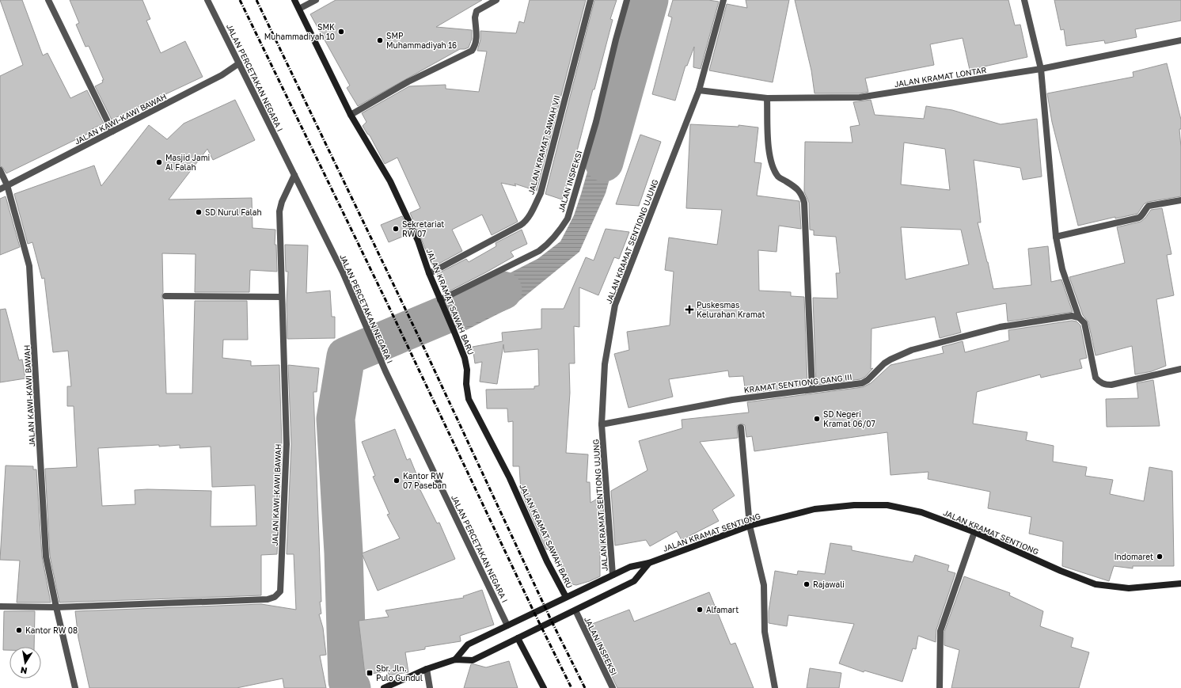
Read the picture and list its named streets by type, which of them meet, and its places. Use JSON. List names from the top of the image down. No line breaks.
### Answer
{"streets":{"street":["JALAN KRAMAT LONTAR","JALAN PERCETAKAN NEGARA I","JALAN KAWI-KAWI BAWAH","JALAN KRAMAT SAWAH VII","JALAN INSPEKSI","JALAN KRAMAT SENTIONG UJUNG","JALAN KRAMAT SAWAH BARU","KRAMAT SENTIONG GANG III","JALAN KRAMAT SENTIONG"]},"crossings":[["JALAN KRAMAT LONTAR","JALAN KRAMAT SENTIONG UJUNG"],["JALAN PERCETAKAN NEGARA I","JALAN KAWI-KAWI BAWAH"],["JALAN PERCETAKAN NEGARA I","JALAN KRAMAT SENTIONG"],["JALAN KRAMAT SAWAH VII","JALAN KRAMAT SAWAH BARU"],["JALAN INSPEKSI","JALAN KRAMAT SAWAH BARU"],["JALAN KRAMAT SENTIONG UJUNG","KRAMAT SENTIONG GANG III"],["JALAN KRAMAT SENTIONG UJUNG","JALAN KRAMAT SENTIONG"],["JALAN KRAMAT SAWAH BARU","JALAN KRAMAT SENTIONG"]],"places":{"other":["SMK Muhammadiyah 10","SMP Muhammadiyah 16","Masjid Jami Al Falah","SD Nurul Falah","Sekretariat RW 07","SD Negeri Kramat 06/07","Kantor RW 07 Paseban","Indomaret","Rajawali","Alfamart","Kantor RW 08"],"health":["Puskesmas Kelurahan Kramat"],"transit":["Sbr. Jln. Pulo Gundul"]},"north":"bottom"}
